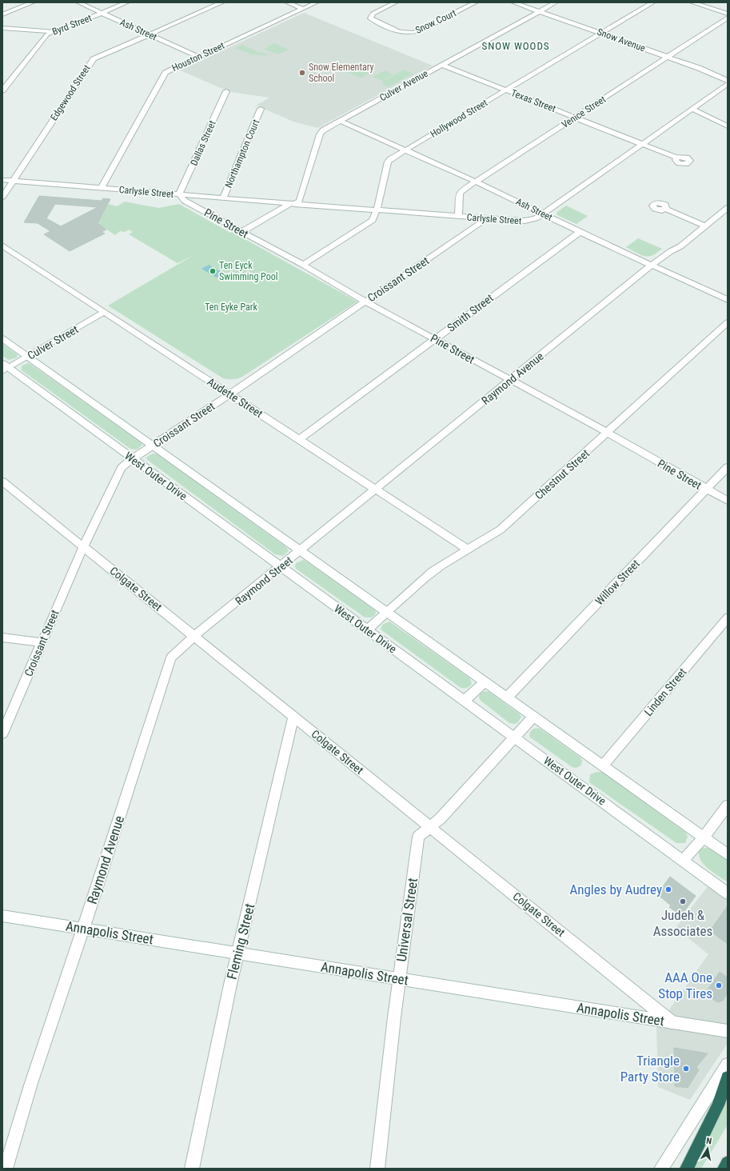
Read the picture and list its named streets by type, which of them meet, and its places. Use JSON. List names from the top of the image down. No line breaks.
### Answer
{"streets":{"street":["Snow Court","Byrd Street","Ash Street","Snow Avenue","Houston Street","Culver Avenue","Edgewood Street","Texas Street","Venice Street","Hollywood Street","Dallas Street","Northampton Court","Carlysle Street","Pine Street","Croissant Street","Smith Street","Culver Street","Raymond Avenue","Audette Street","Chestnut Street","West Outer Drive","Raymond Street","Willow Street","Colgate Street","Linden Street","Universal Street","Annapolis Street","Fleming Street"]},"crossings":[["Byrd Street","Ash Street"],["Ash Street","Houston Street"],["Ash Street","Culver Avenue"],["Ash Street","Edgewood Street"],["Ash Street","Venice Street"],["Ash Street","Hollywood Street"],["Ash Street","Carlysle Street"],["Ash Street","Smith Street"],["Ash Street","Raymond Avenue"],["Snow Avenue","Culver Avenue"],["Snow Avenue","Venice Street"],["Snow Avenue","Hollywood Street"],["Houston Street","Carlysle Street"],["Culver Avenue","Texas Street"],["Culver Avenue","Carlysle Street"],["Culver Avenue","Pine Street"],["Edgewood Street","Carlysle Street"],["Texas Street","Venice Street"],["Texas Street","Hollywood Street"],["Texas Street","Carlysle Street"],["Venice Street","Carlysle Street"],["Hollywood Street","Carlysle Street"],["Hollywood Street","Pine Street"],["Dallas Street","Carlysle Street"],["Dallas Street","Pine Street"],["Northampton Court","Carlysle Street"],["Carlysle Street","Pine Street"],["Carlysle Street","Croissant Street"],["Pine Street","Croissant Street"],["Pine Street","Smith Street"],["Pine Street","Raymond Avenue"],["Pine Street","Chestnut Street"],["Pine Street","Willow Street"],["Croissant Street","Audette Street"],["Croissant Street","West Outer Drive"],["Croissant Street","Colgate Street"],["Smith Street","Audette Street"],["Culver Street","Audette Street"],["Culver Street","West Outer Drive"],["Raymond Avenue","Audette Street"],["Raymond Avenue","West Outer Drive"],["Raymond Avenue","Raymond Street"],["Raymond Avenue","Colgate Street"],["Raymond Avenue","Annapolis Street"],["Audette Street","Chestnut Street"],["Chestnut Street","West Outer Drive"],["West Outer Drive","Raymond Street"],["West Outer Drive","Willow Street"],["West Outer Drive","Linden Street"],["West Outer Drive","Universal Street"],["Colgate Street","Universal Street"],["Colgate Street","Annapolis Street"],["Colgate Street","Fleming Street"],["Universal Street","Annapolis Street"],["Annapolis Street","Fleming Street"]],"districts":["SNOW WOODS"],"parks":["Ten Eyke Park"],"places":["Snow Elementary School","Ten Eyck Swimming Pool","Angles by Audrey","Judeh & Associates","AAA One Stop Tires","Triangle Party Store"],"north":"top"}
